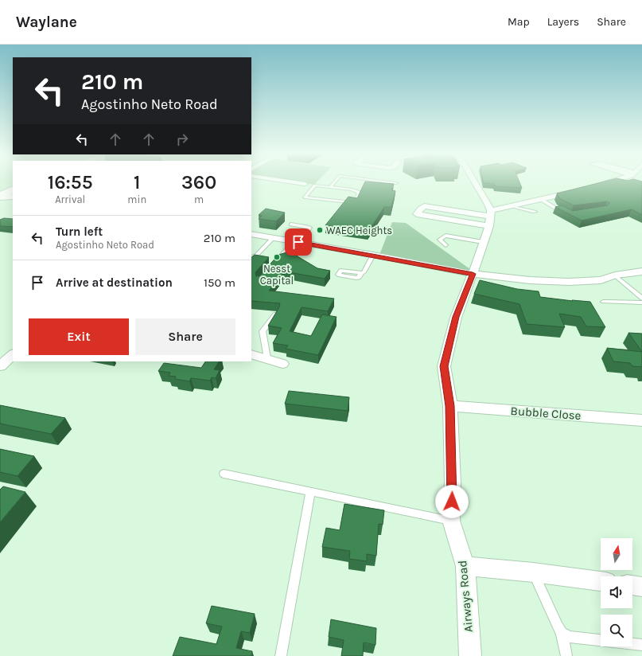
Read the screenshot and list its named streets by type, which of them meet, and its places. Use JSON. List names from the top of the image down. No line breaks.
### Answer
{"streets":{"street":["Bubble Close","Airways Road"]},"crossings":[["Bubble Close","Airways Road"]],"places":["WAEC Heights","Nesst Capital"],"north":"top","page":{"header":"Waylane","nav":["Map","Layers","Share"],"turn":["210 m","Agostinho Neto Road"],"eta":["16:55","Arrival","1","min","360","m"],"list":[{"name":"Turn left","note":"Agostinho Neto Road","value":"210 m"},{"name":"Arrive at destination","value":"150 m"}],"buttons":["Exit","Share"]}}
